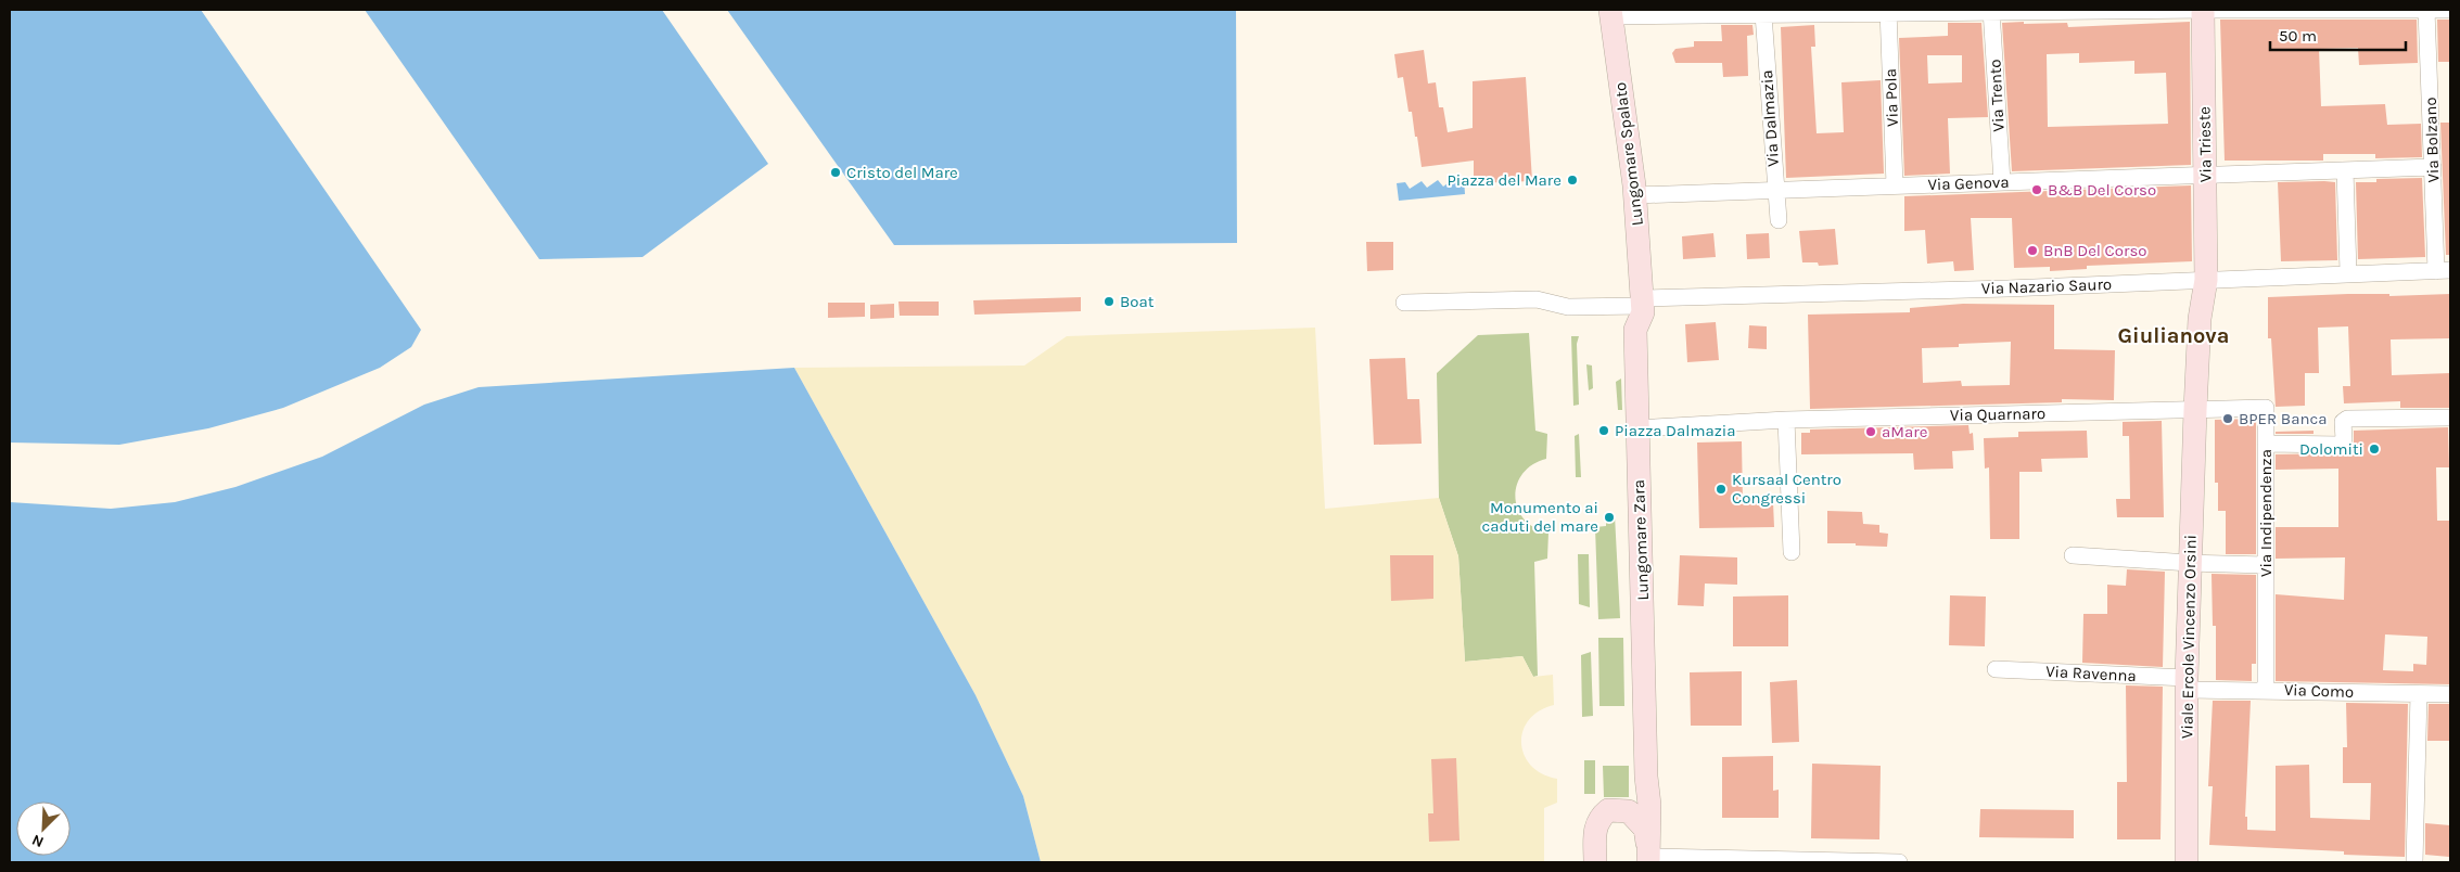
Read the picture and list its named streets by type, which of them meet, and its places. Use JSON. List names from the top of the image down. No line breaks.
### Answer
{"streets":{"street":["Via Trento","Via Pola","Via Dalmazia","Via Bolzano","Via Trieste","Lungomare Spalato","Via Genova","Via Nazario Sauro","Via Quarnaro","Via Indipendenza","Lungomare Zara","Viale Ercole Vincenzo Orsini","Via Ravenna","Via Como"]},"crossings":[["Via Trento","Via Genova"],["Via Pola","Via Genova"],["Via Dalmazia","Via Genova"],["Via Bolzano","Via Genova"],["Via Bolzano","Via Nazario Sauro"],["Via Trieste","Via Genova"],["Via Trieste","Via Nazario Sauro"],["Via Trieste","Via Quarnaro"],["Via Trieste","Via Indipendenza"],["Via Trieste","Viale Ercole Vincenzo Orsini"],["Lungomare Spalato","Via Genova"],["Lungomare Spalato","Via Nazario Sauro"],["Lungomare Spalato","Lungomare Zara"],["Via Nazario Sauro","Lungomare Zara"],["Via Quarnaro","Via Indipendenza"],["Via Quarnaro","Lungomare Zara"],["Via Quarnaro","Viale Ercole Vincenzo Orsini"],["Via Indipendenza","Viale Ercole Vincenzo Orsini"],["Via Indipendenza","Via Como"],["Viale Ercole Vincenzo Orsini","Via Ravenna"],["Viale Ercole Vincenzo Orsini","Via Como"],["Via Ravenna","Via Como"]],"districts":["Giulianova"],"places":["Cristo del Mare","Piazza del Mare","B&B Del Corso","BnB Del Corso","Boat","BPER Banca","Piazza Dalmazia","aMare","Dolomiti","Kursaal Centro Congressi","Monumento ai caduti del mare"],"scale_bar":"50 m","north":"bottom left"}
